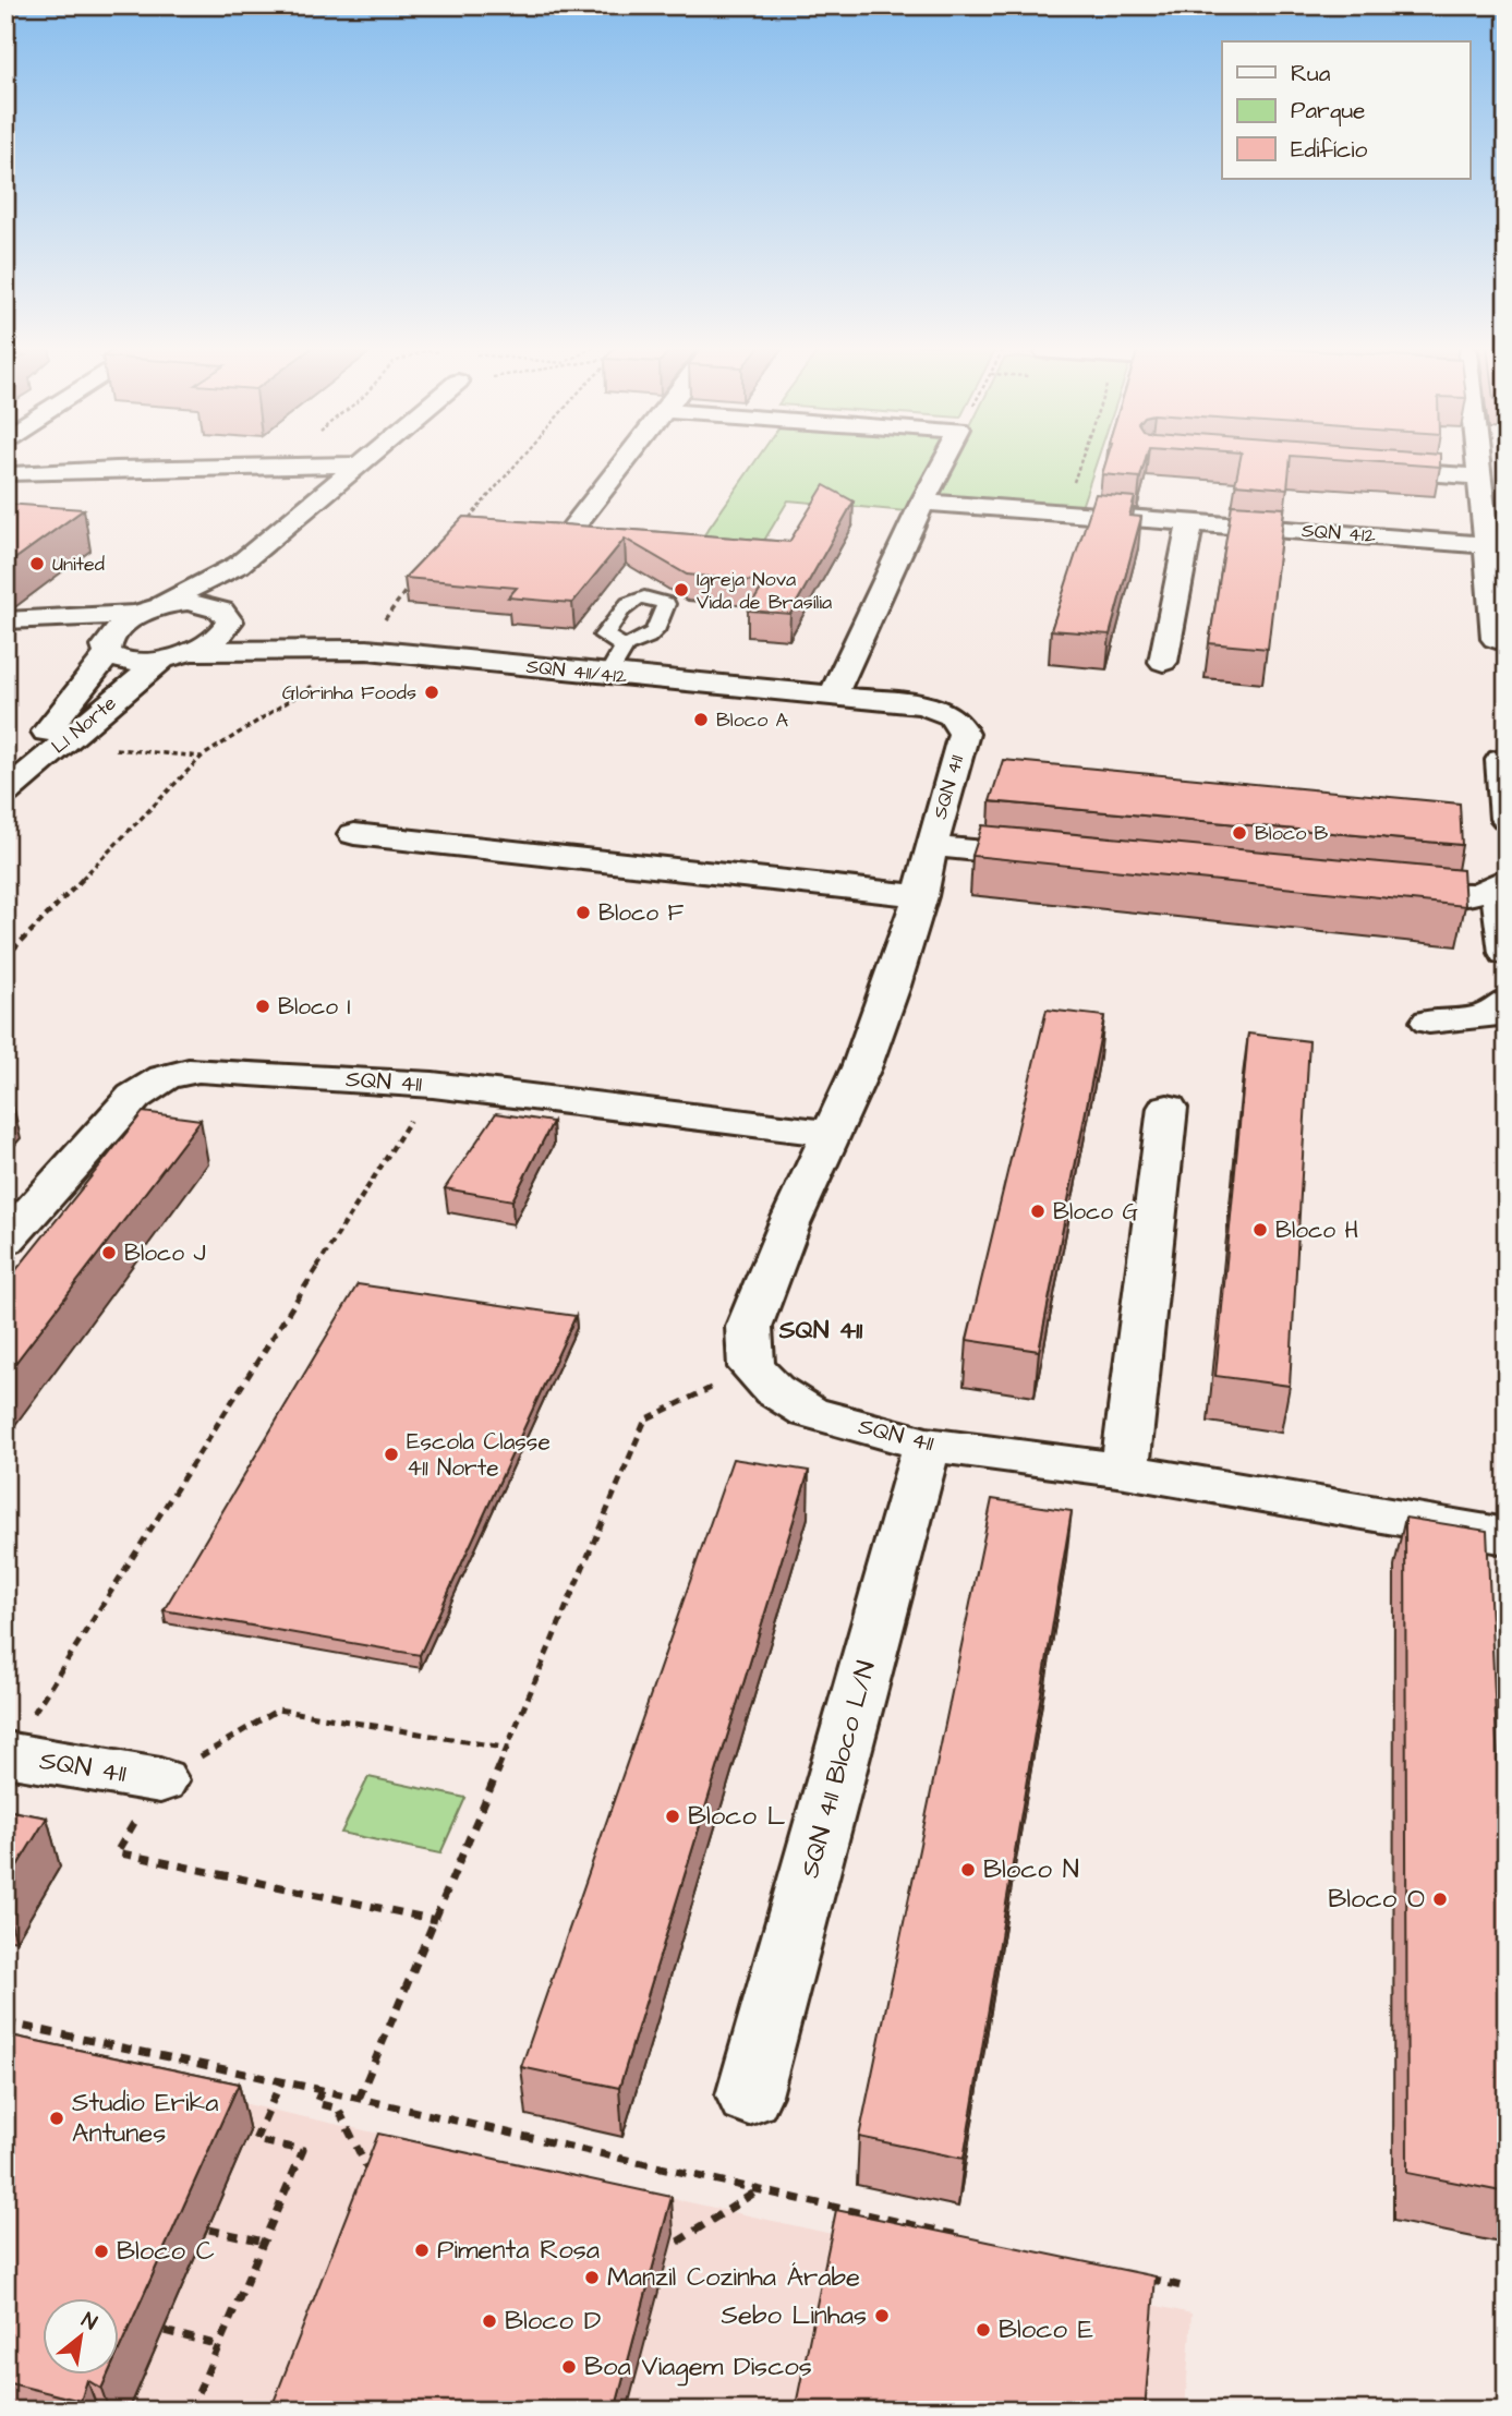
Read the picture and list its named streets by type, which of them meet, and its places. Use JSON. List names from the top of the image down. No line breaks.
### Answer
{"streets":{"street":["SQN 412","SQN 411/412","L1 Norte","SQN 411","SQN 411 Bloco L/N"]},"crossings":[["SQN 411/412","L1 Norte"],["SQN 411/412","SQN 411"],["SQN 411","SQN 411 Bloco L/N"]],"districts":["SQN 411"],"places":["United","Igreja Nova Vida de Brasília","Glorinha Foods","Bloco A","Bloco B","Bloco F","Bloco I","Bloco G","Bloco H","Bloco J","Escola Classe 411 Norte","Bloco L","Bloco N","Bloco O","Studio Erika Antunes","Pimenta Rosa","Bloco C","Manzil Cozinha Árabe","Sebo Linhas","Bloco D","Bloco E","Boa Viagem Discos"],"legend":["Rua","Parque","Edifício"],"north":"top right"}
